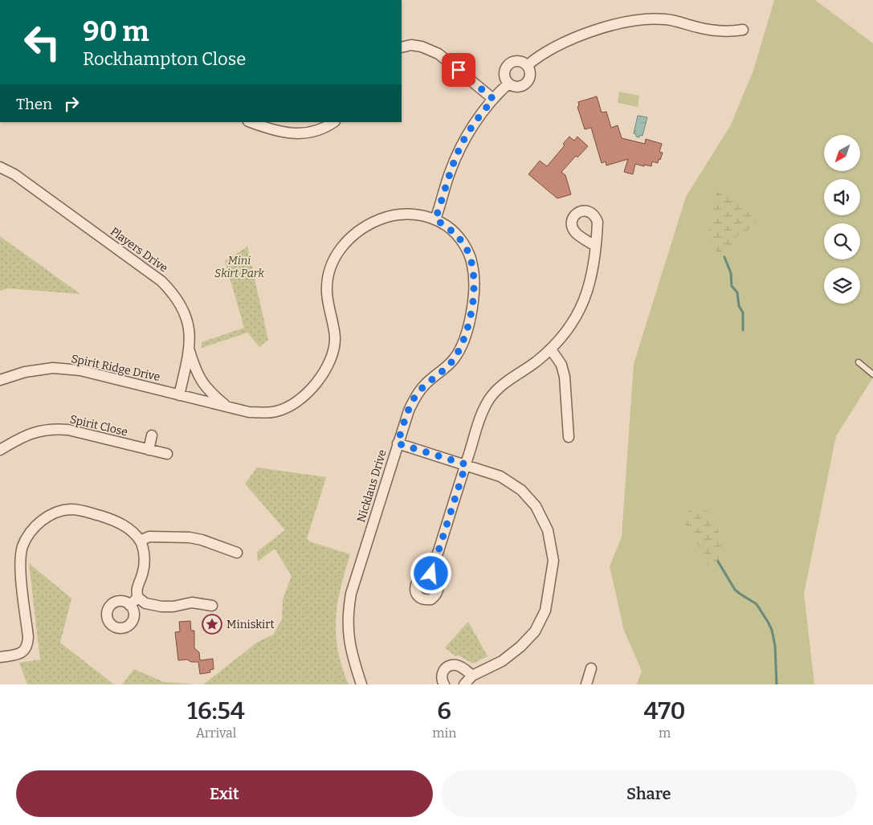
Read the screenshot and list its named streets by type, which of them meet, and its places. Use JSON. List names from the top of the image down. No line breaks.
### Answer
{"streets":{"street":["Players Drive","Spirit Ridge Drive","Spirit Close","Nicklaus Drive"]},"crossings":[["Players Drive","Spirit Ridge Drive"],["Players Drive","Nicklaus Drive"],["Spirit Ridge Drive","Nicklaus Drive"]],"parks":["Mini Skirt Park"],"places":{"place":["Miniskirt"]},"north":"bottom left","page":{"turn":["90 m","Rockhampton Close"],"then":"Then","eta":["16:54","Arrival","6","min","470","m"],"buttons":["Exit","Share"]}}
